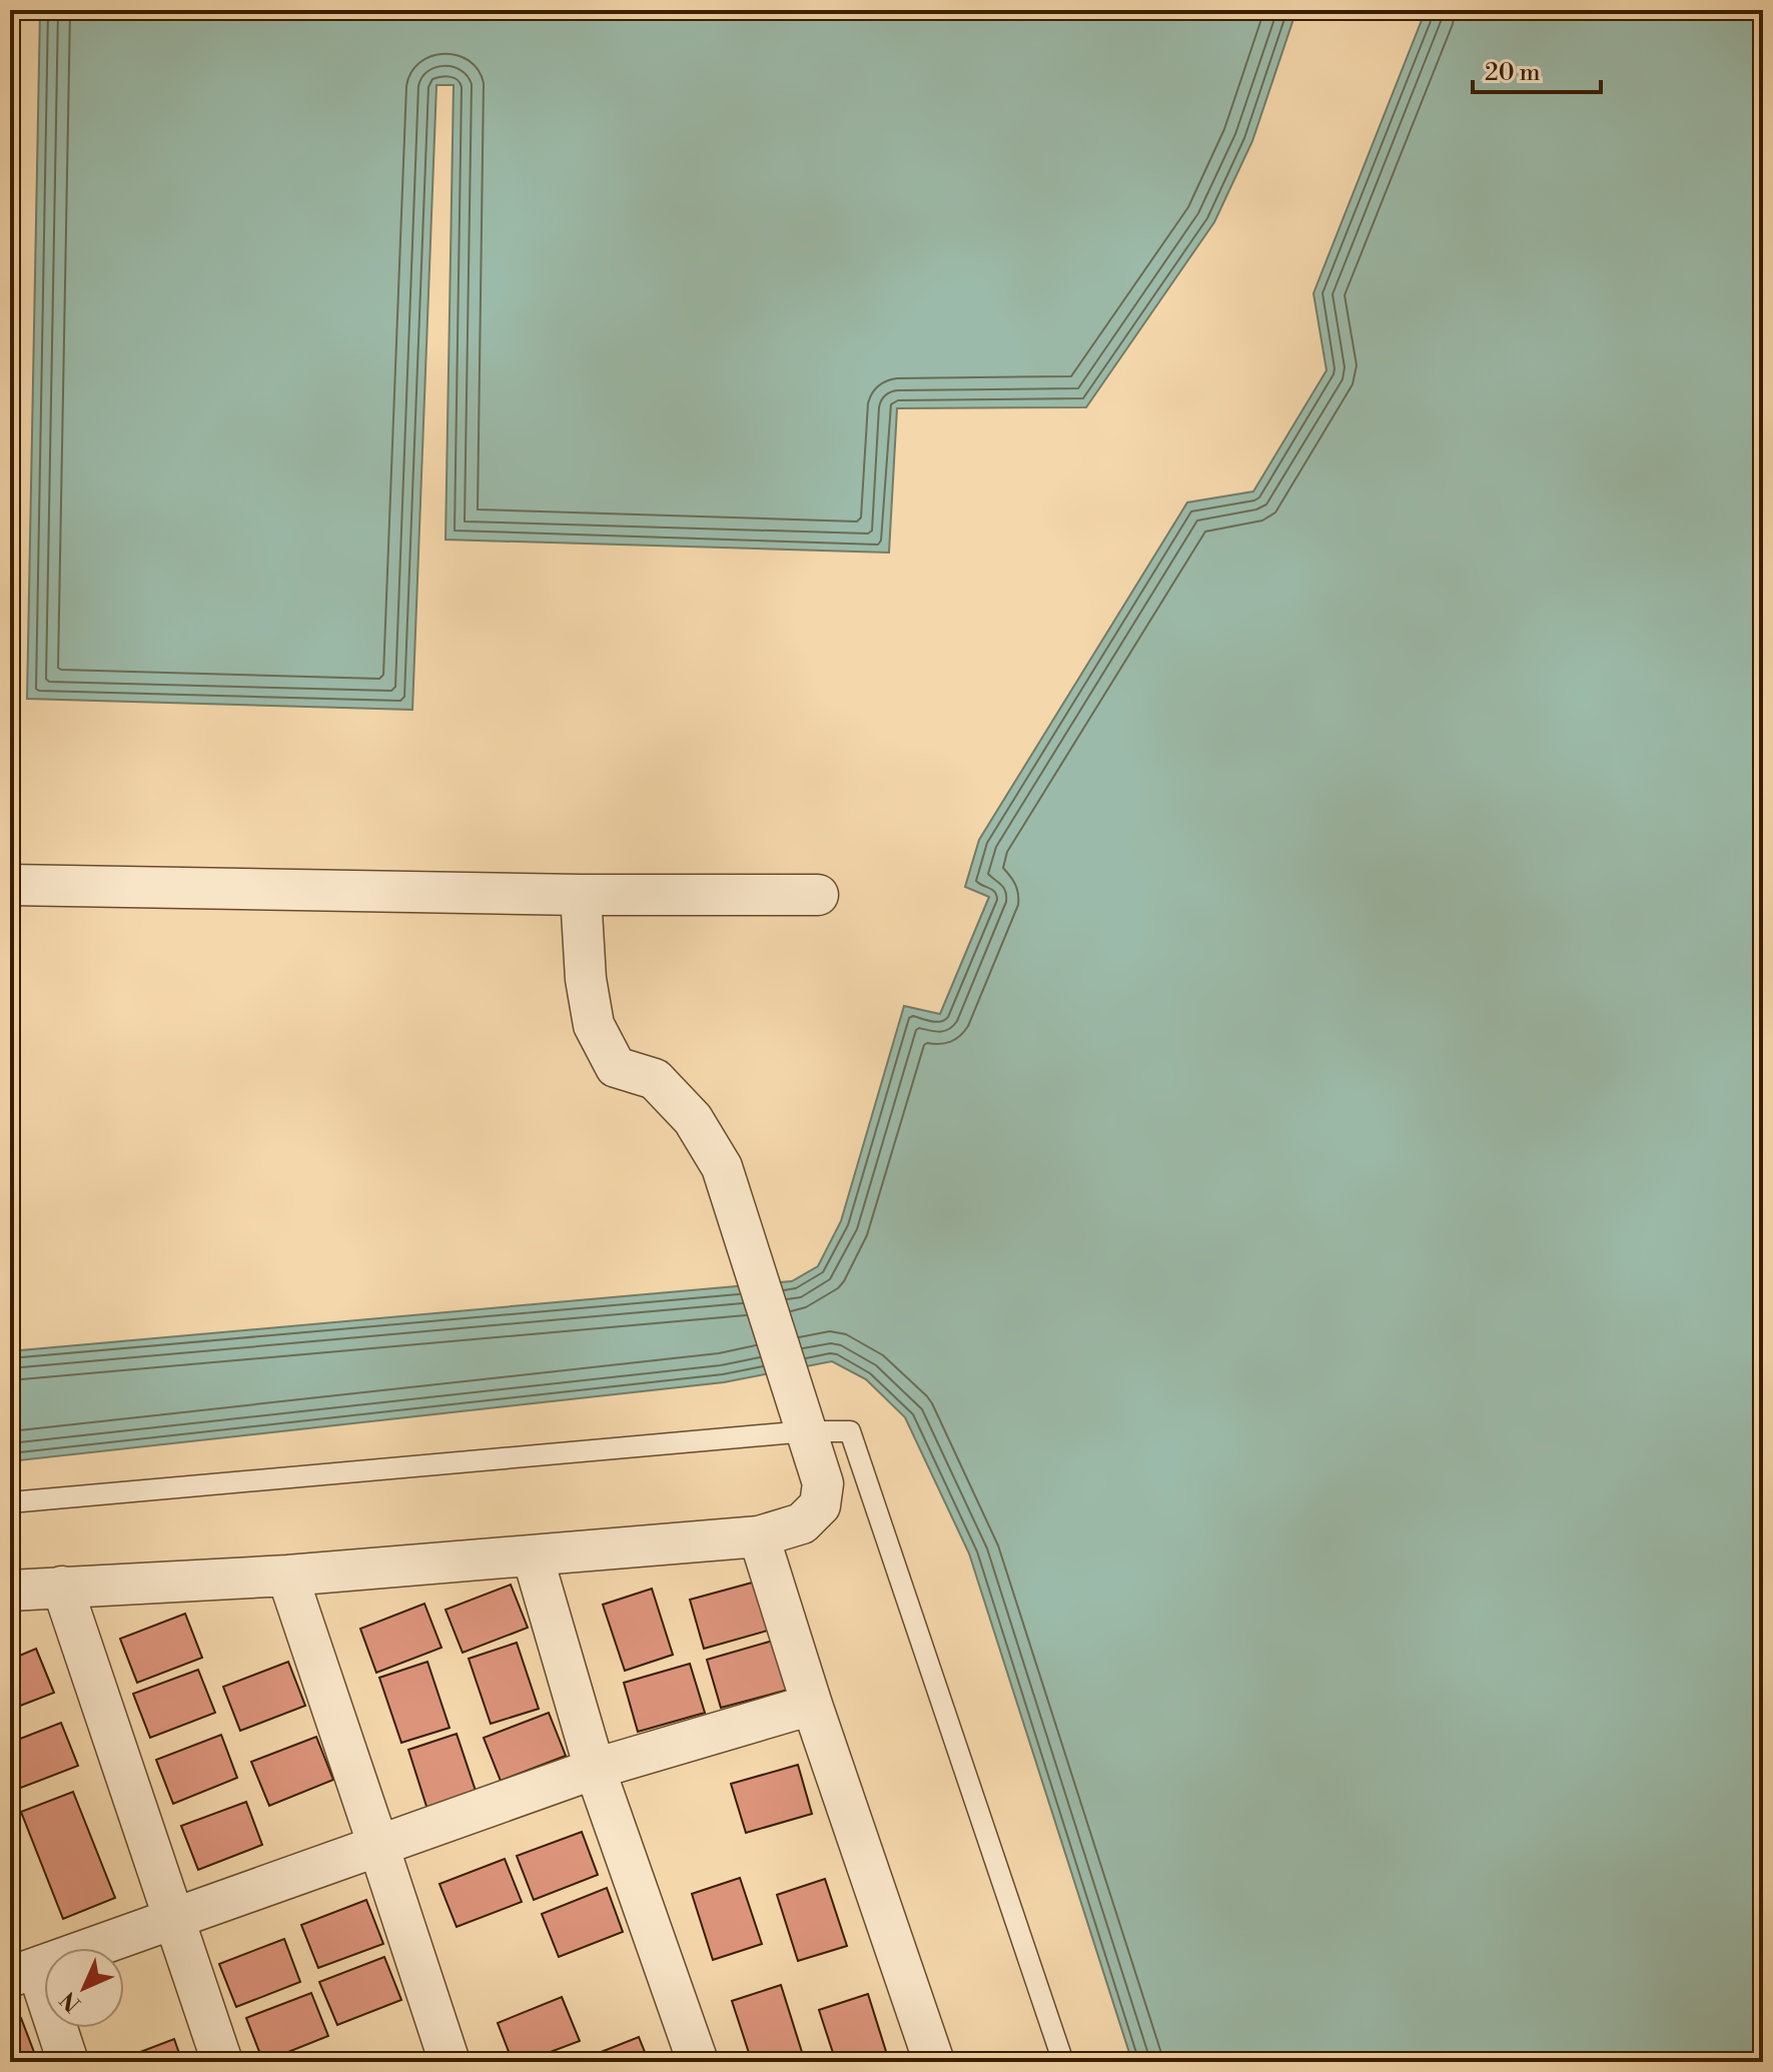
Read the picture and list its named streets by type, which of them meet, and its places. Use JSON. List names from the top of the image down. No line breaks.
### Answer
{"scale_bar":"20 m","north":"bottom left"}
